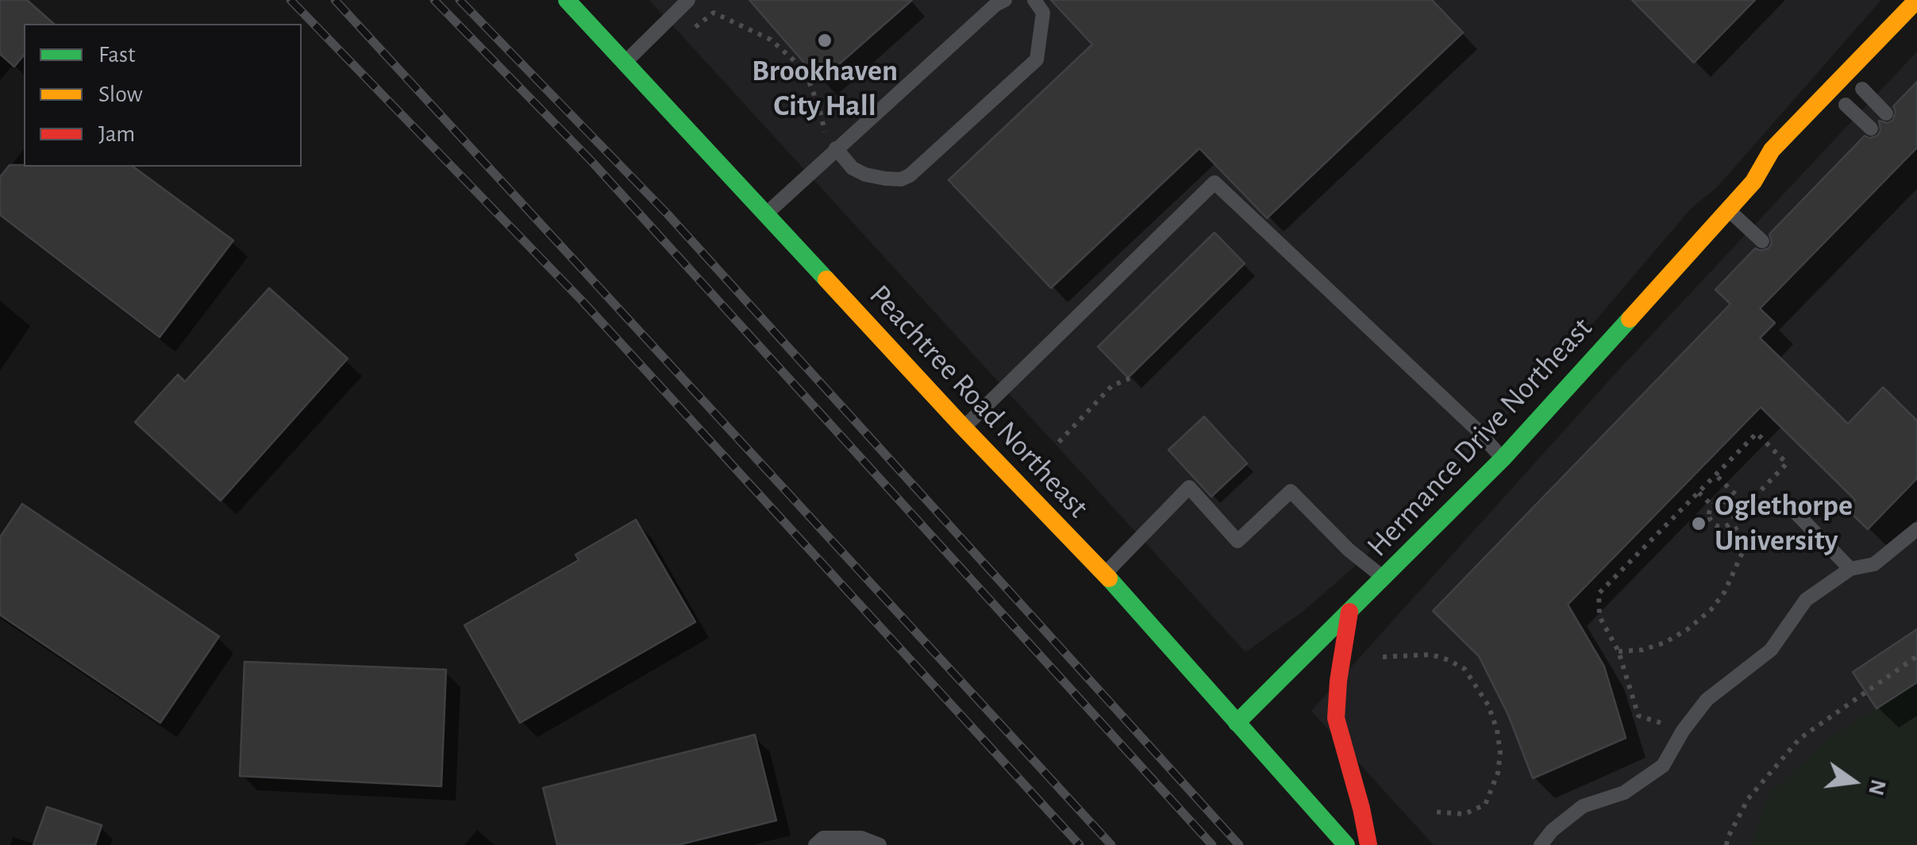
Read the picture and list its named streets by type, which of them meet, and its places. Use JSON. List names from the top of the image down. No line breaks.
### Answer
{"streets":{"main road":["Peachtree Road Northeast","Hermance Drive Northeast"]},"crossings":[["Peachtree Road Northeast","Hermance Drive Northeast"]],"places":["Brookhaven City Hall","Oglethorpe University"],"legend":["Fast","Slow","Jam"],"north":"right"}
